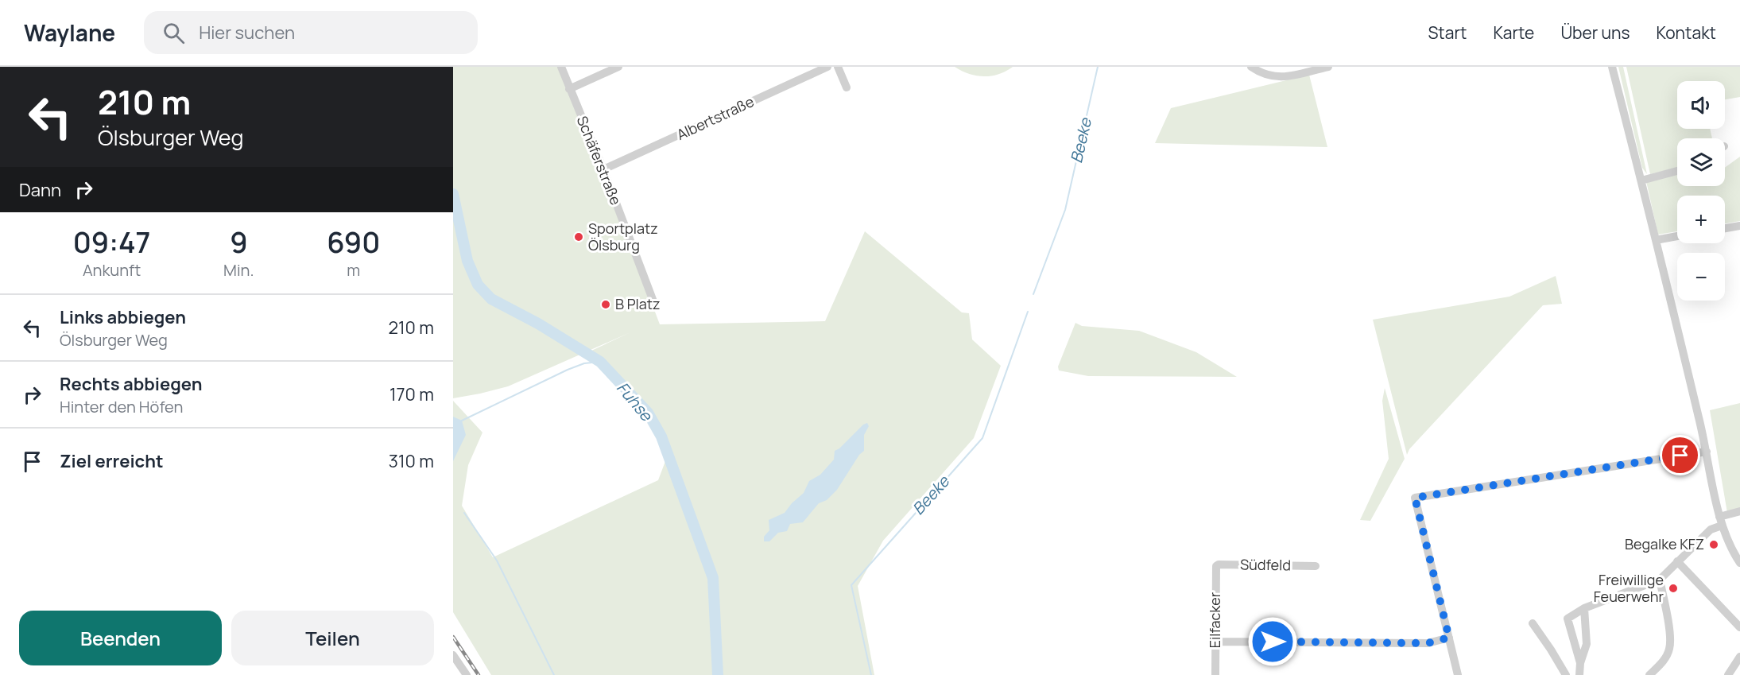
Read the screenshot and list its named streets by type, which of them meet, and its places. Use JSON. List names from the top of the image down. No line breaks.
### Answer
{"streets":{"street":["Albertstraße","Schäferstraße","Südfeld","Eilfacker"]},"crossings":[["Albertstraße","Schäferstraße"],["Südfeld","Eilfacker"]],"water":["Beeke","Fuhse"],"places":["Sportplatz Ölsburg","B Platz","Begalke KFZ","Freiwillige Feuerwehr"],"page":{"header":"Waylane","search":"Hier suchen","nav":["Start","Karte","Über uns","Kontakt"],"turn":["210 m","Ölsburger Weg"],"map_buttons":["+","−"],"then":"Dann","eta":["09:47","Ankunft","9","Min.","690","m"],"list":[{"name":"Links abbiegen","note":"Ölsburger Weg","value":"210 m"},{"name":"Rechts abbiegen","note":"Hinter den Höfen","value":"170 m"},{"name":"Ziel erreicht","value":"310 m"}],"buttons":["Beenden","Teilen"]}}
